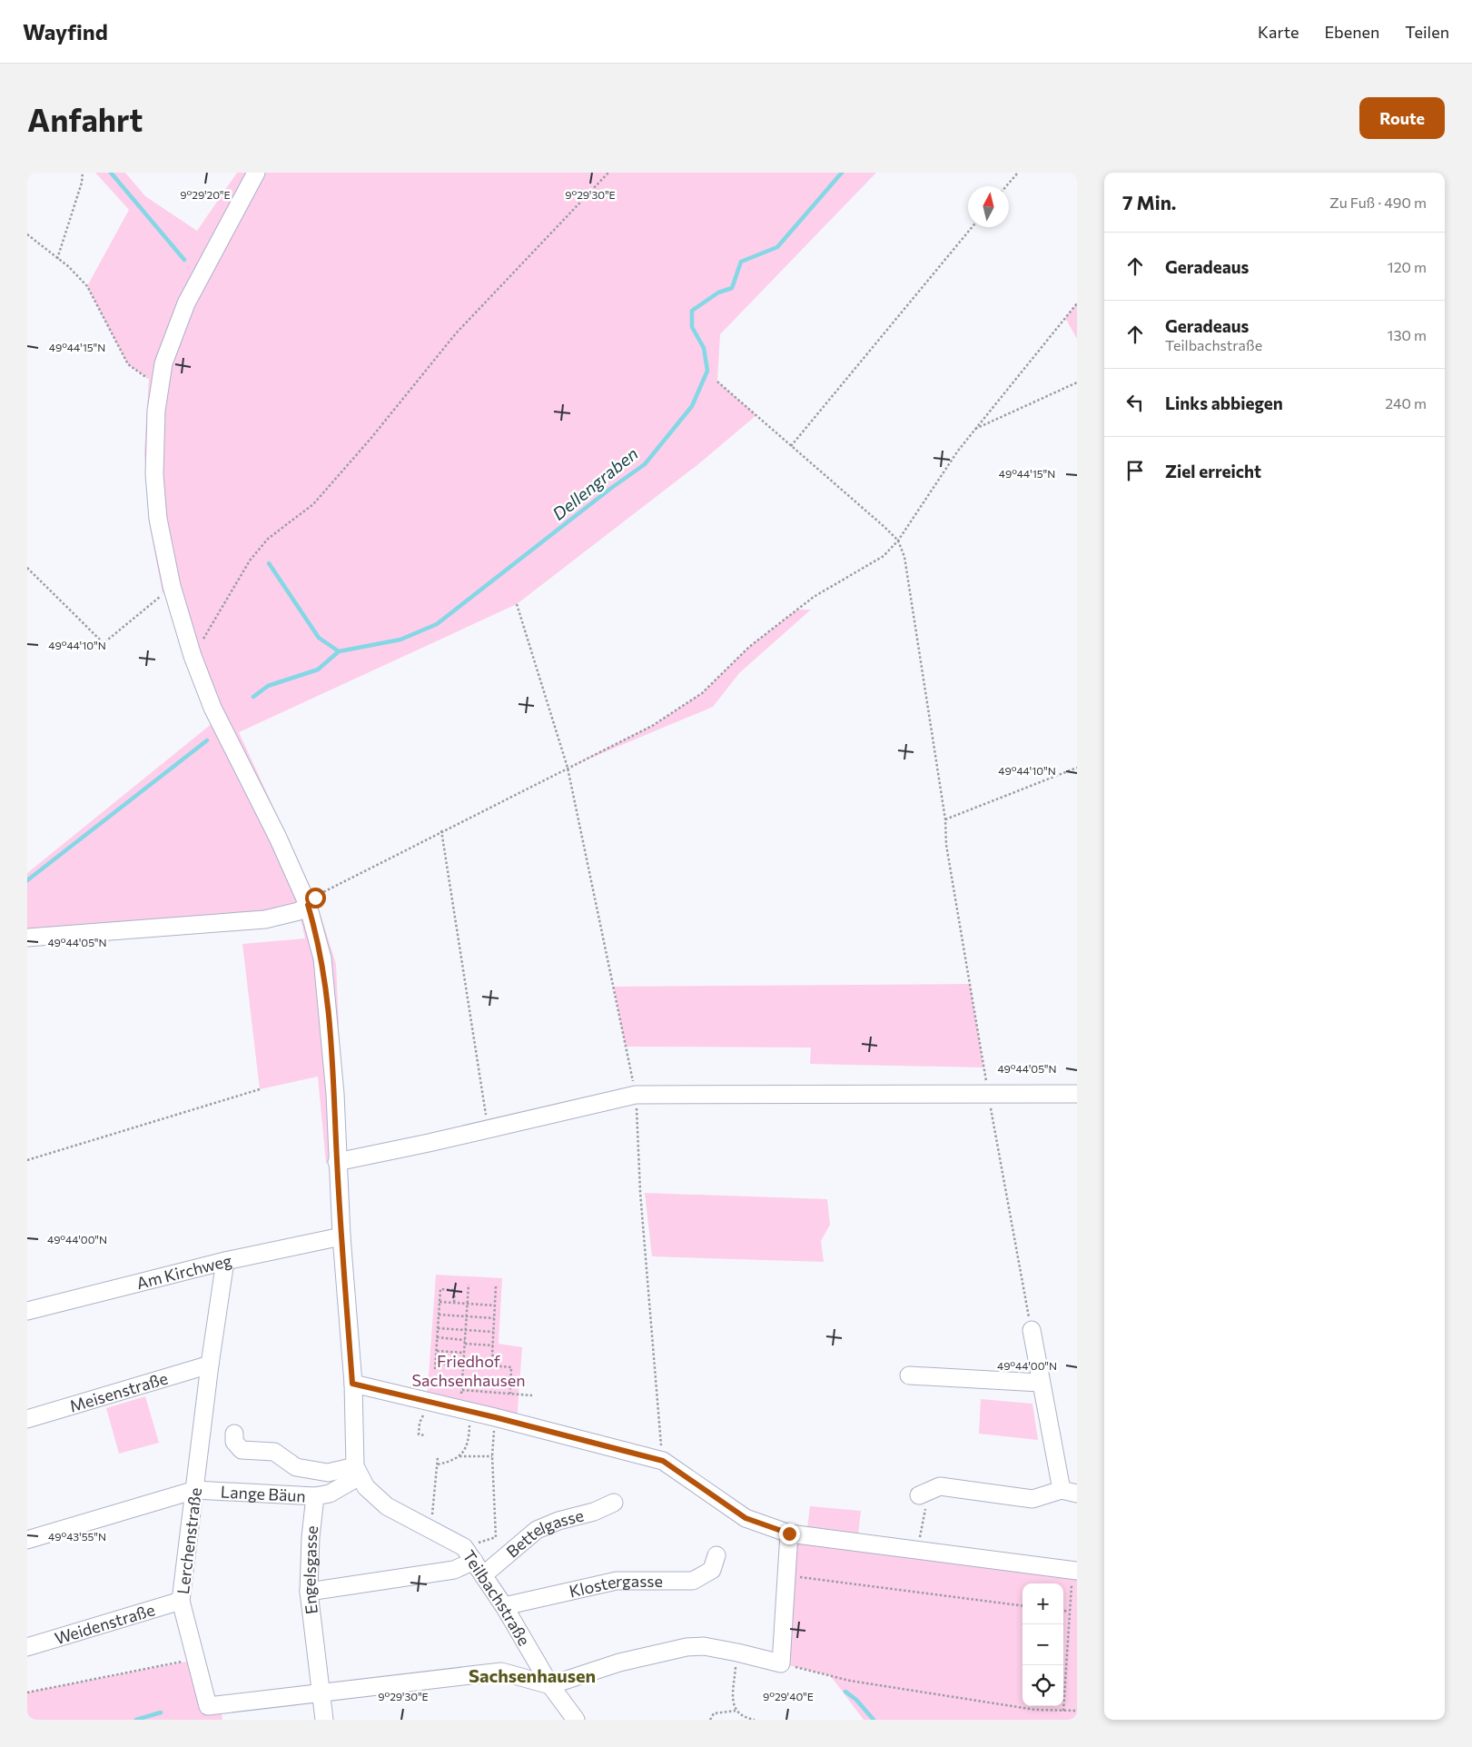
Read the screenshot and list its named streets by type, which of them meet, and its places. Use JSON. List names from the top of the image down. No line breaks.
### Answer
{"streets":{"street":["Am Kirchweg","Meisenstraße","Lange Bäun","Bettelgasse","Lerchenstraße","Engelsgasse","Klostergasse","Teilbachstraße","Weidenstraße"]},"crossings":[["Am Kirchweg","Lerchenstraße"],["Meisenstraße","Lerchenstraße"],["Lange Bäun","Lerchenstraße"],["Lange Bäun","Engelsgasse"],["Bettelgasse","Engelsgasse"],["Bettelgasse","Teilbachstraße"],["Lerchenstraße","Engelsgasse"],["Lerchenstraße","Weidenstraße"],["Klostergasse","Teilbachstraße"]],"districts":["Sachsenhausen"],"water":["Dellengraben"],"parks":["Friedhof Sachsenhausen"],"north":"top","page":{"header":"Wayfind","nav":["Karte","Ebenen","Teilen"],"buttons":"Route","title":"Anfahrt","heading":["7 Min.","Zu Fuß · 490 m"],"list":[["Geradeaus","120 m"],["Geradeaus","Teilbachstraße","130 m"],["Links abbiegen","240 m"],"Ziel erreicht"],"map_buttons":["+","−"]},"coordinates":["9°29'20\"E","9°29'30\"E","49°44'15\"N","49°44'10\"N","49°44'05\"N","49°44'00\"N","49°43'55\"N","9°29'40\"E"]}
